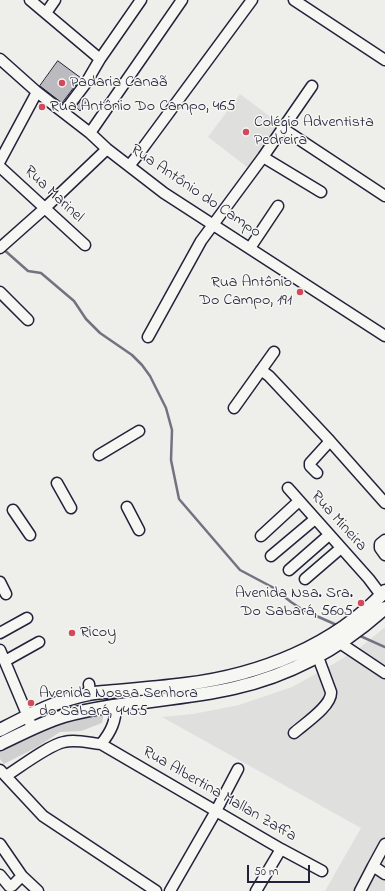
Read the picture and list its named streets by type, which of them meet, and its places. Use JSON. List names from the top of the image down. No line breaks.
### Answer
{"streets":{"street":["Rua Antônio do Campo","Rua Marinel","Rua Mineira","Rua Albertina Mallan Zaffa"]},"places":["Padaria Canaã","Rua Antônio Do Campo, 465","Colégio Adventista Pedreira","Rua Antônio Do Campo, 191","Avenida Nsa. Sra. Do Sabará, 5605","Ricoy","Avenida Nossa Senhora do Sabará, 4455"],"scale_bar":"50 m"}
